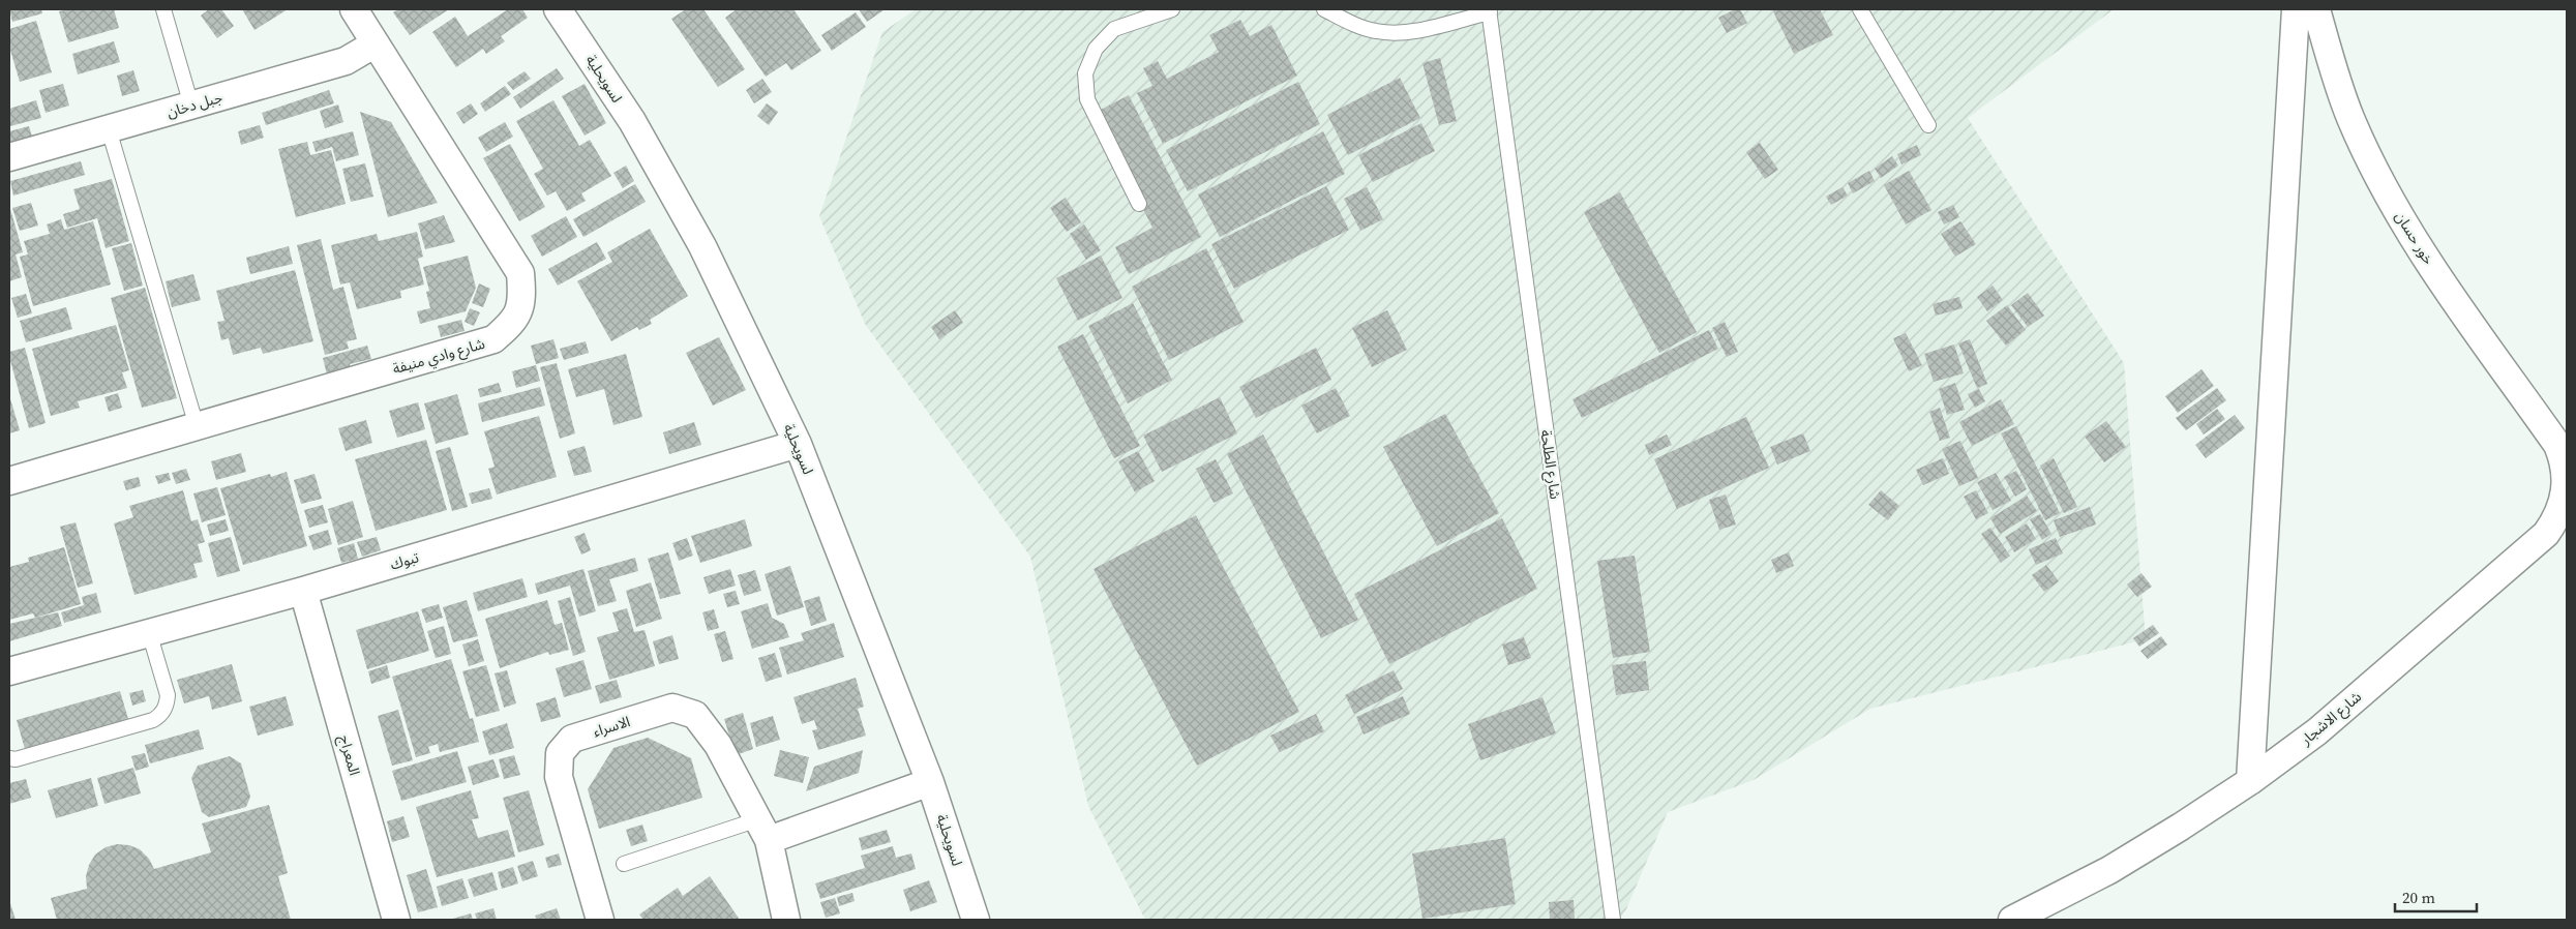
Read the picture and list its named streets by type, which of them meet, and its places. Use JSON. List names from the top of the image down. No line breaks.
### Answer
{"streets":{"street":["لسويحلية","جبل دخان","خور حسان","شارع وادي منيفة","تبوك","شارع الاشجار","الاسراء","المعراج"],"lane":["شارع الطلحة"]},"crossings":[["لسويحلية","تبوك"],["جبل دخان","شارع وادي منيفة"],["خور حسان","شارع الاشجار"],["تبوك","المعراج"]],"scale_bar":"20 m"}
